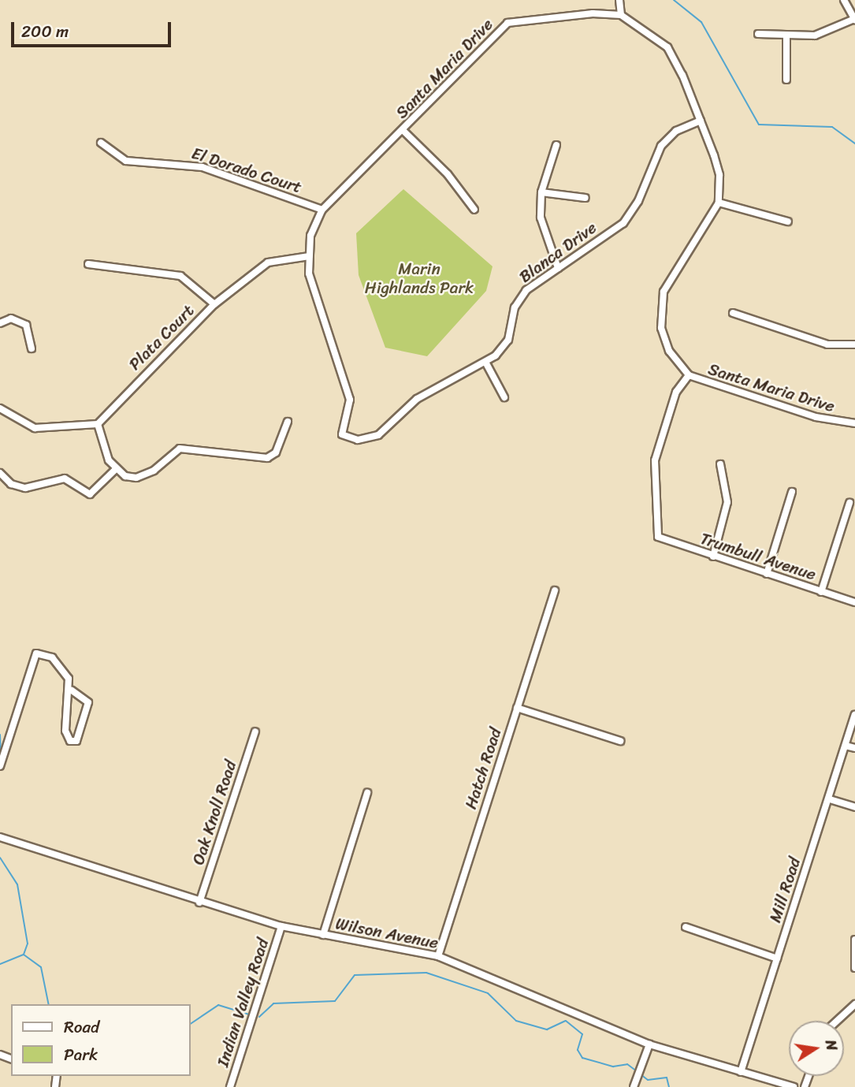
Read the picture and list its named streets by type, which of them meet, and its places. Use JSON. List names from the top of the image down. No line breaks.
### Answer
{"streets":{"street":["Santa Maria Drive","El Dorado Court","Blanca Drive","Plata Court","Trumbull Avenue","Hatch Road","Oak Knoll Road","Mill Road","Wilson Avenue","Indian Valley Road"]},"crossings":[["Santa Maria Drive","El Dorado Court"],["Santa Maria Drive","Blanca Drive"],["Santa Maria Drive","Plata Court"],["Santa Maria Drive","Trumbull Avenue"],["Hatch Road","Wilson Avenue"],["Oak Knoll Road","Wilson Avenue"],["Mill Road","Wilson Avenue"],["Wilson Avenue","Indian Valley Road"]],"parks":["Marin Highlands Park"],"legend":["Road","Park"],"scale_bar":"200 m","north":"right"}
